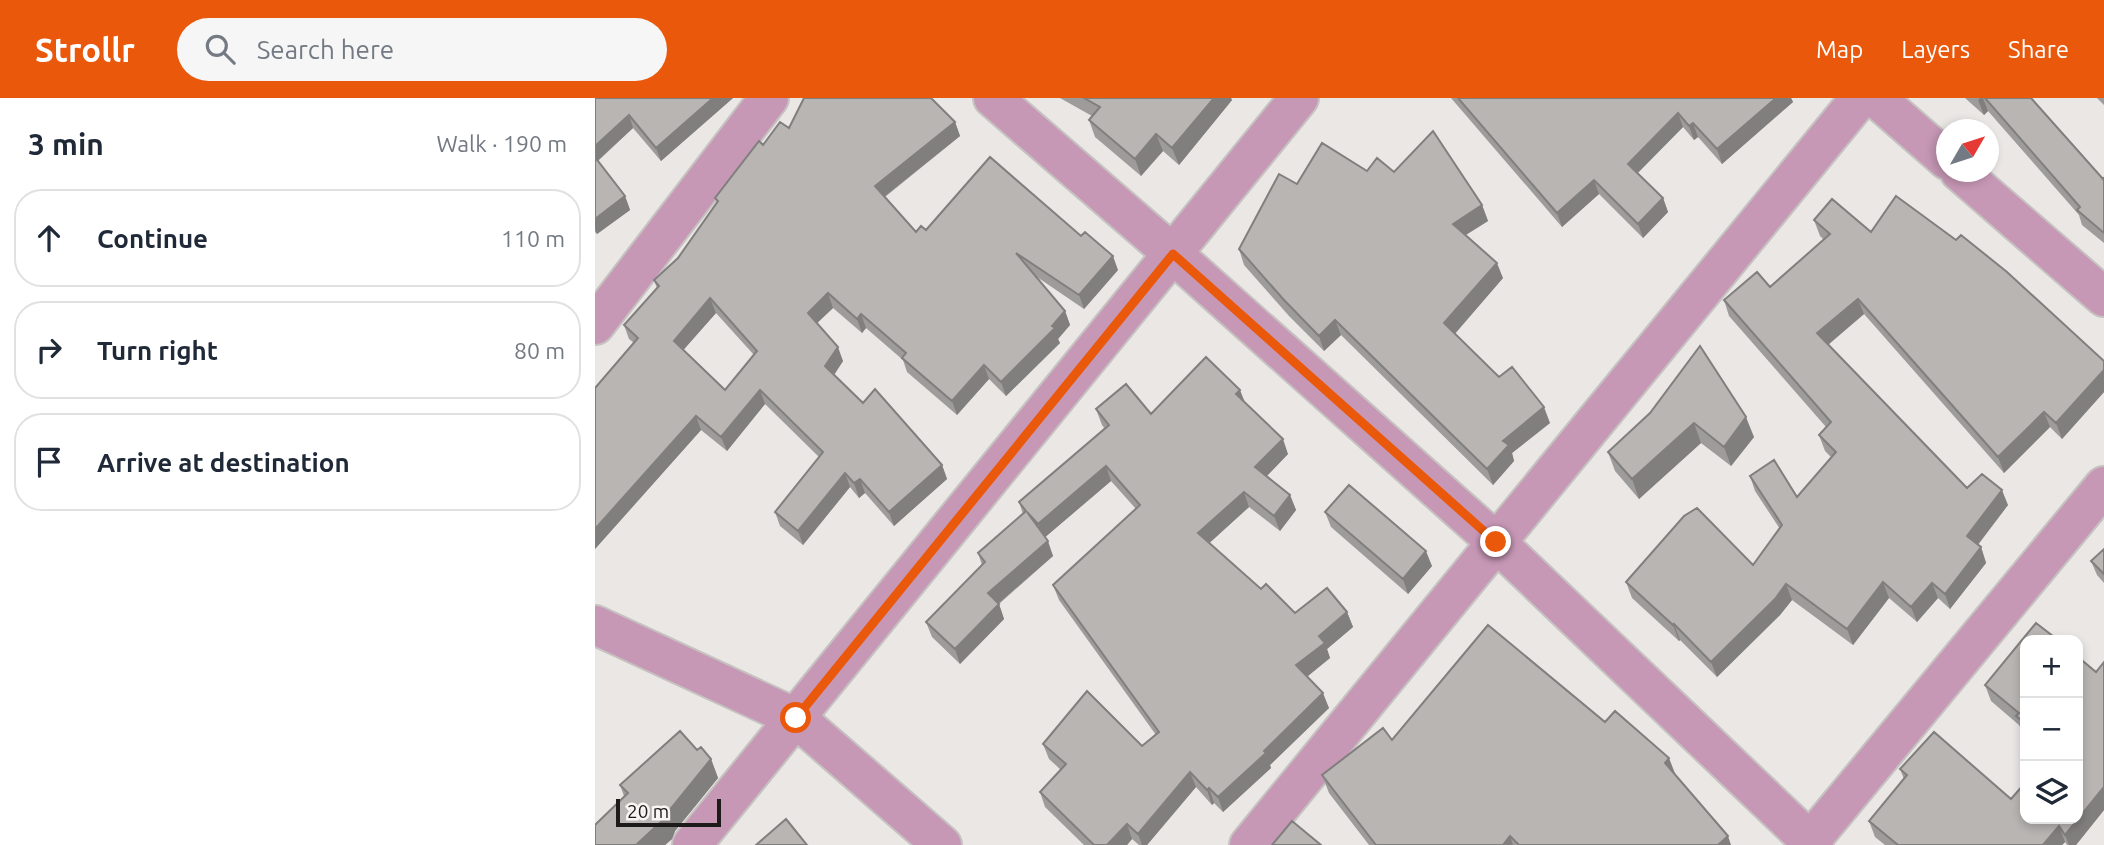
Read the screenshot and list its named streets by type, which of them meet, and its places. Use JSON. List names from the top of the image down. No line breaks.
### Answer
{"scale_bar":"20 m","north":"top right","page":{"header":"Strollr","search":"Search here","nav":["Map","Layers","Share"],"heading":["3 min","Walk · 190 m"],"list":[["Continue","110 m"],["Turn right","80 m"],"Arrive at destination"],"map_buttons":["+","−"],"scale":"20 m"}}
